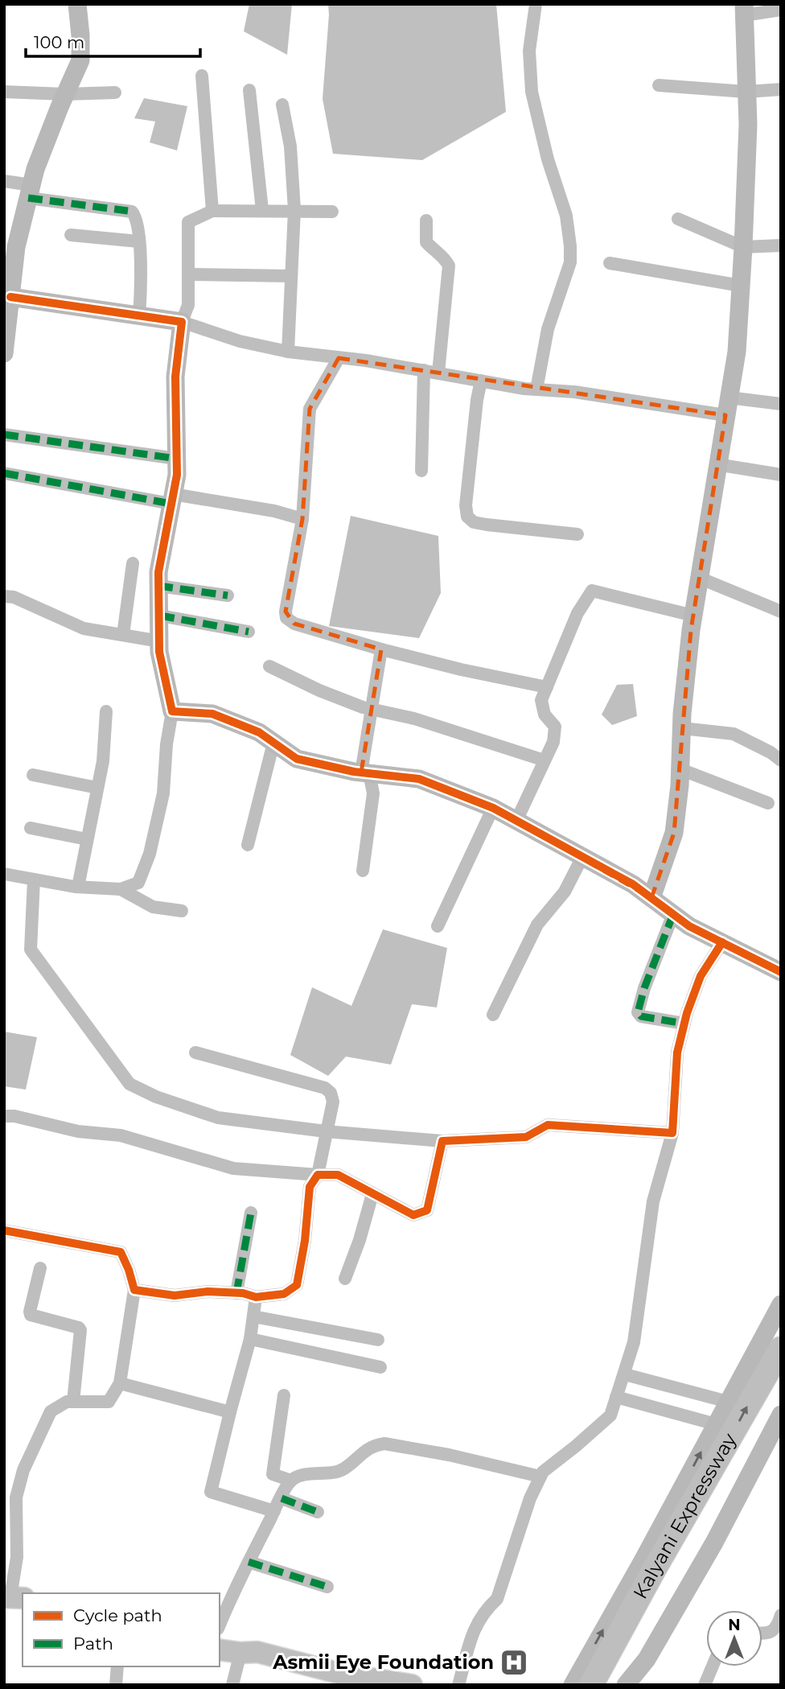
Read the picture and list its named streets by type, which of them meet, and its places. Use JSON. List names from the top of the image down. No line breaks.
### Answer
{"streets":{"highway":["Kalyani Expressway"]},"one_way":["Kalyani Expressway"],"places":{"hospital":["Asmii Eye Foundation"]},"legend":["Cycle path","Path"],"scale_bar":"100 m","north":"top"}
